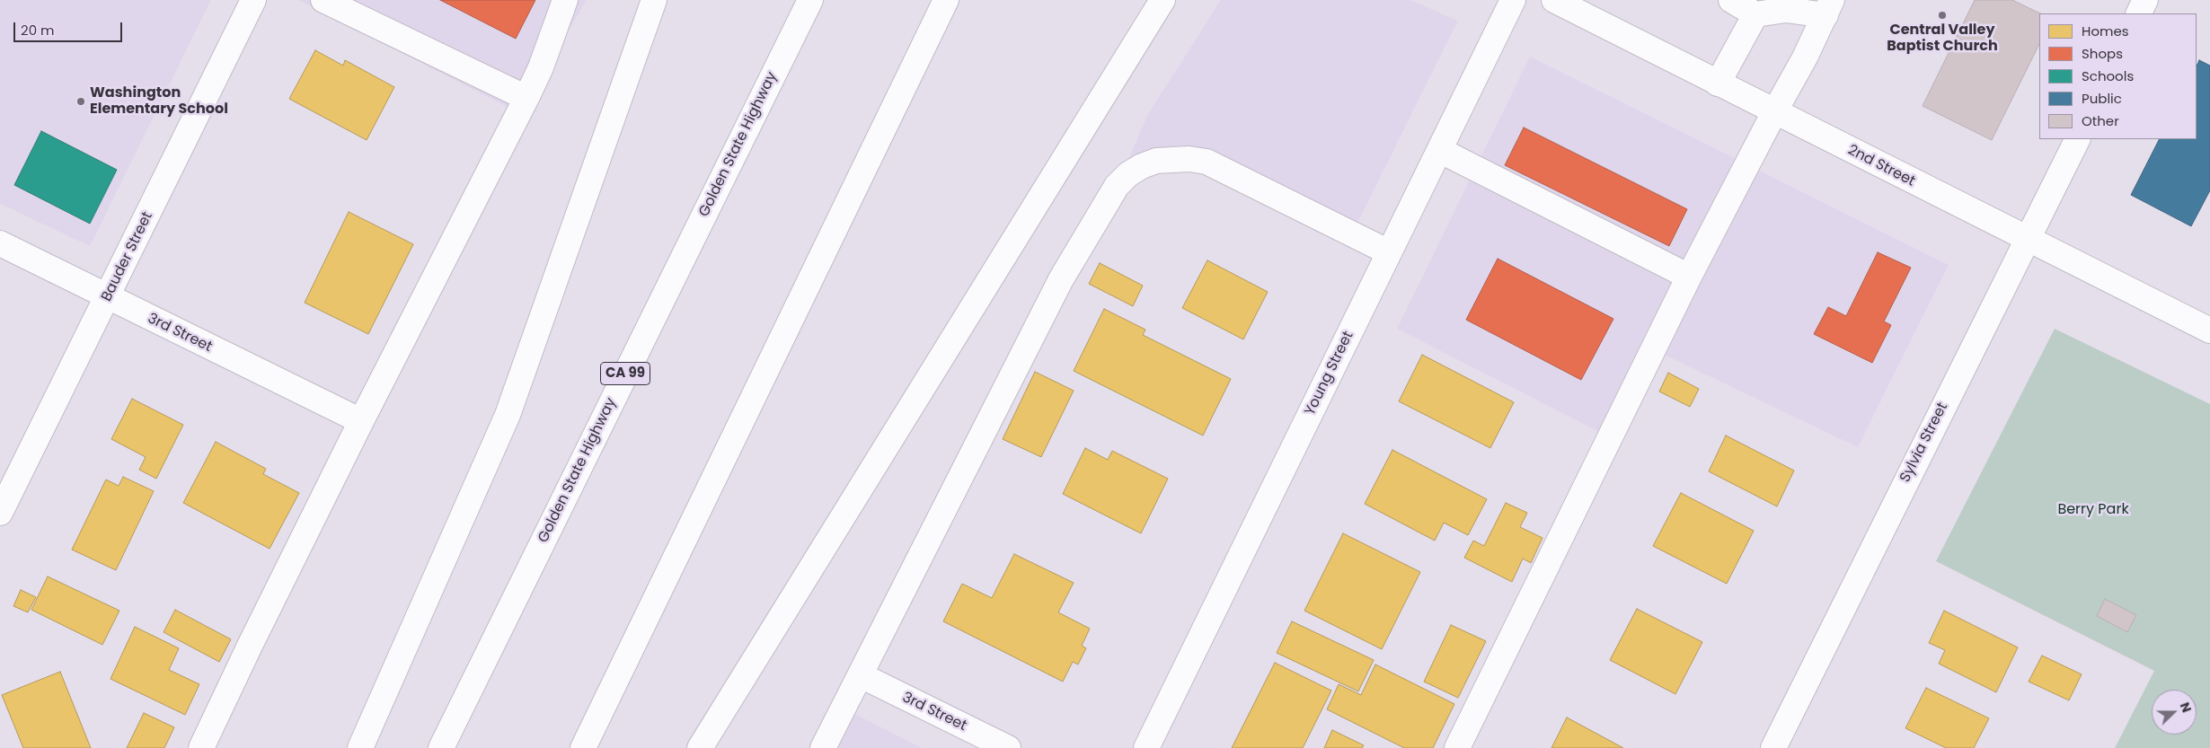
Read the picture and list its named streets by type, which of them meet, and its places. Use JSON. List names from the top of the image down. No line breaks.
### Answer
{"streets":{"main road":["Golden State Highway","2nd Street","Bauder Street","3rd Street","CA 99","Young Street","Sylvia Street"]},"crossings":[["2nd Street","Sylvia Street"],["Bauder Street","3rd Street"]],"parks":["Berry Park"],"places":["Central Valley Baptist Church","Washington Elementary School"],"legend":["Homes","Shops","Schools","Public","Other"],"scale_bar":"20 m","north":"right"}
